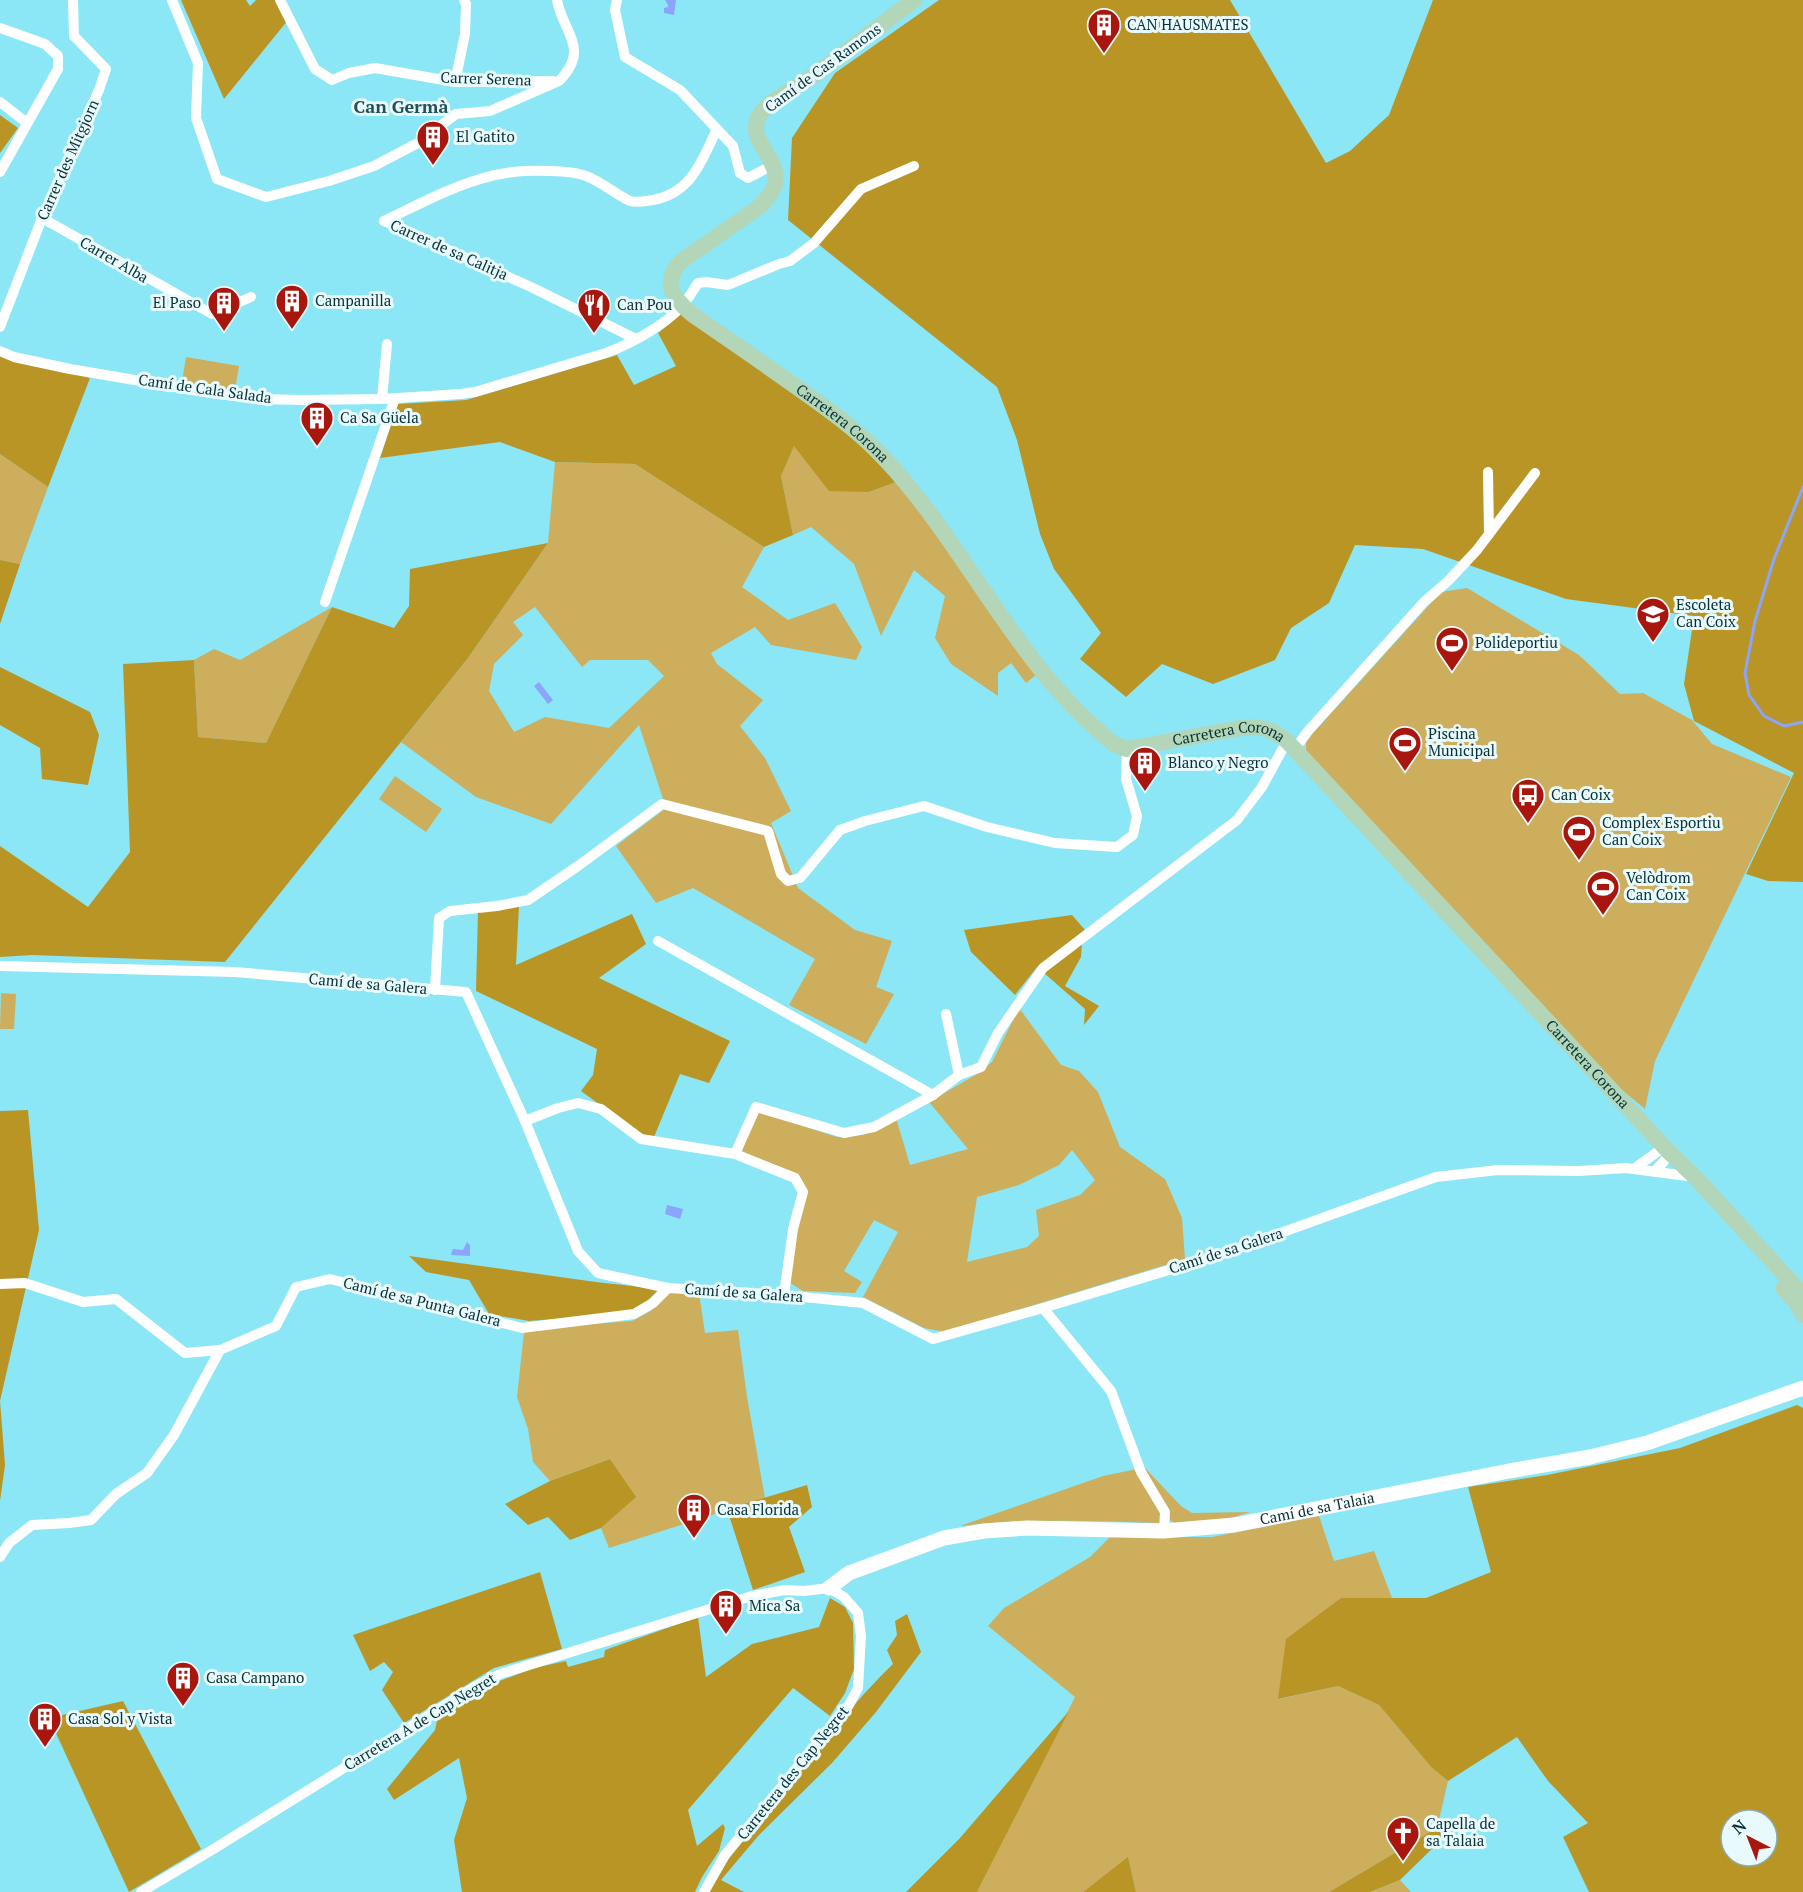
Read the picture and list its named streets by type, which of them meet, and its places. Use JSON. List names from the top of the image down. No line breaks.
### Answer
{"streets":{"main road":["Camí de Cas Ramons","Carretera Corona"],"street":["Carrer Serena","Carrer des Mitgjorn","Carrer de sa Calitja","Carrer Alba","Camí de Cala Salada","Camí de sa Galera","Camí de sa Punta Galera","Camí de sa Talaia","Carretera A de Cap Negret","Carretera des Cap Negret"]},"crossings":[["Carrer des Mitgjorn","Carrer Alba"],["Carrer de sa Calitja","Camí de Cala Salada"],["Camí de Cala Salada","Carretera Corona"],["Carretera Corona","Camí de sa Galera"],["Camí de sa Galera","Camí de sa Punta Galera"],["Camí de sa Talaia","Carretera A de Cap Negret"],["Camí de sa Talaia","Carretera des Cap Negret"],["Carretera A de Cap Negret","Carretera des Cap Negret"]],"districts":["Can Germà"],"places":{"building":["CAN HAUSMATES","El Gatito","Campanilla","El Paso","Ca Sa Güela","Blanco y Negro","Casa Florida","Mica Sa","Casa Campano","Casa Sol y Vista"],"restaurant":["Can Pou"],"school or university":["Escoleta Can Coix"],"sports":["Polideportiu","Piscina Municipal","Complex Esportiu Can Coix","Velòdrom Can Coix"],"bus stop":["Can Coix"],"church":["Capella de sa Talaia"]},"north":"top left"}
